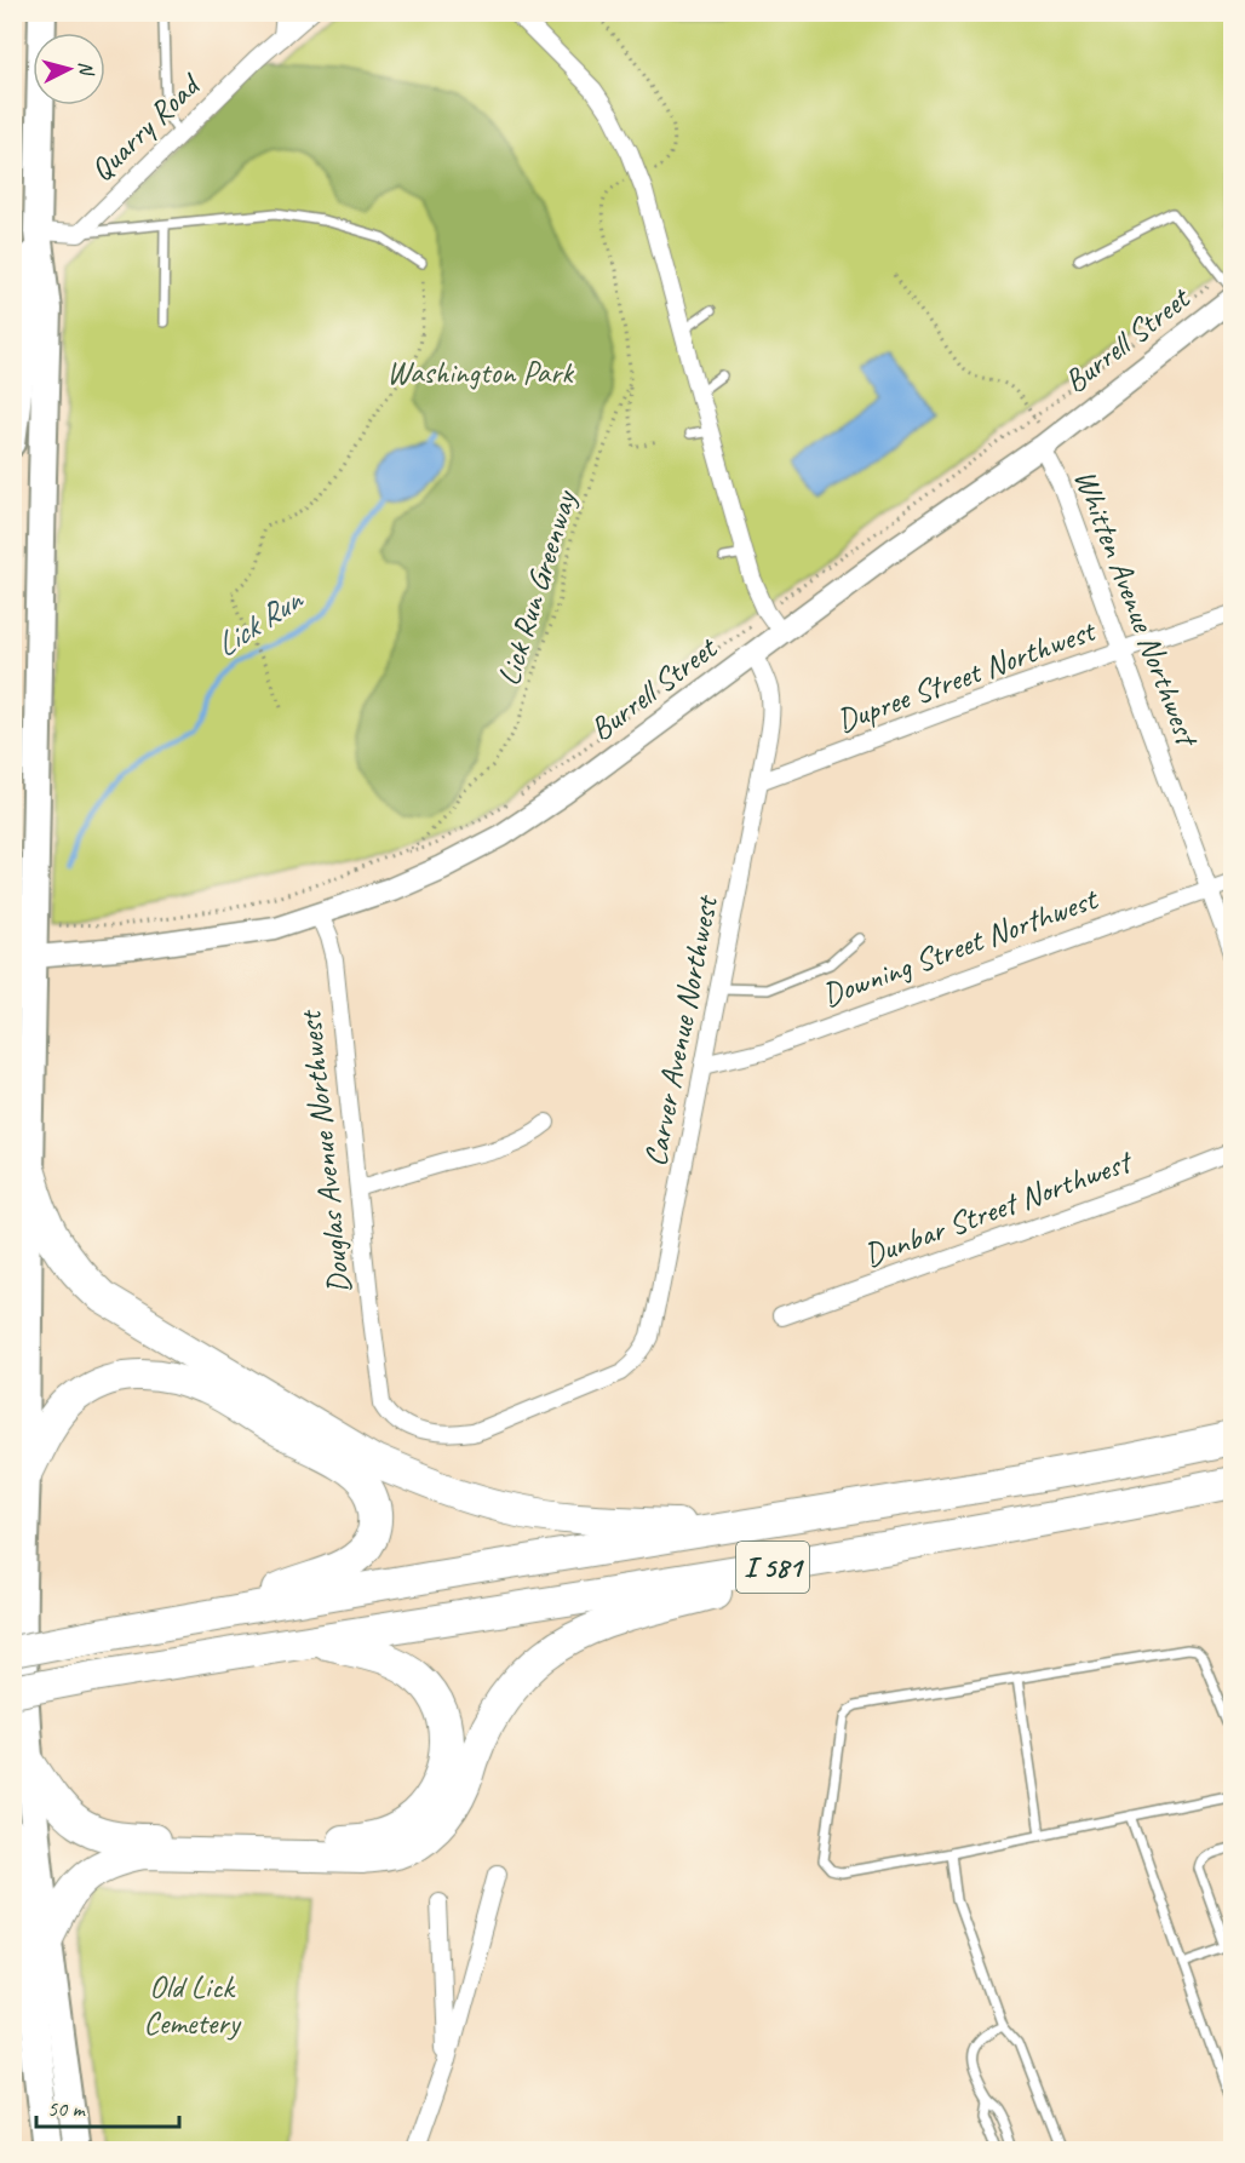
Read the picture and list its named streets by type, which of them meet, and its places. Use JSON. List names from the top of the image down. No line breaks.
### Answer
{"streets":{"highway":["I 581"],"street":["Quarry Road","Burrell Street","Whitten Avenue Northwest","Dupree Street Northwest","Downing Street Northwest","Carver Avenue Northwest","Douglas Avenue Northwest","Dunbar Street Northwest"],"path":["Lick Run Greenway"]},"crossings":[["Burrell Street","Whitten Avenue Northwest"],["Burrell Street","Carver Avenue Northwest"],["Burrell Street","Douglas Avenue Northwest"],["Whitten Avenue Northwest","Dupree Street Northwest"],["Whitten Avenue Northwest","Downing Street Northwest"],["Dupree Street Northwest","Carver Avenue Northwest"],["Downing Street Northwest","Carver Avenue Northwest"],["Carver Avenue Northwest","Douglas Avenue Northwest"]],"water":["Lick Run"],"parks":["Washington Park","Old Lick Cemetery"],"scale_bar":"50 m","north":"right"}
